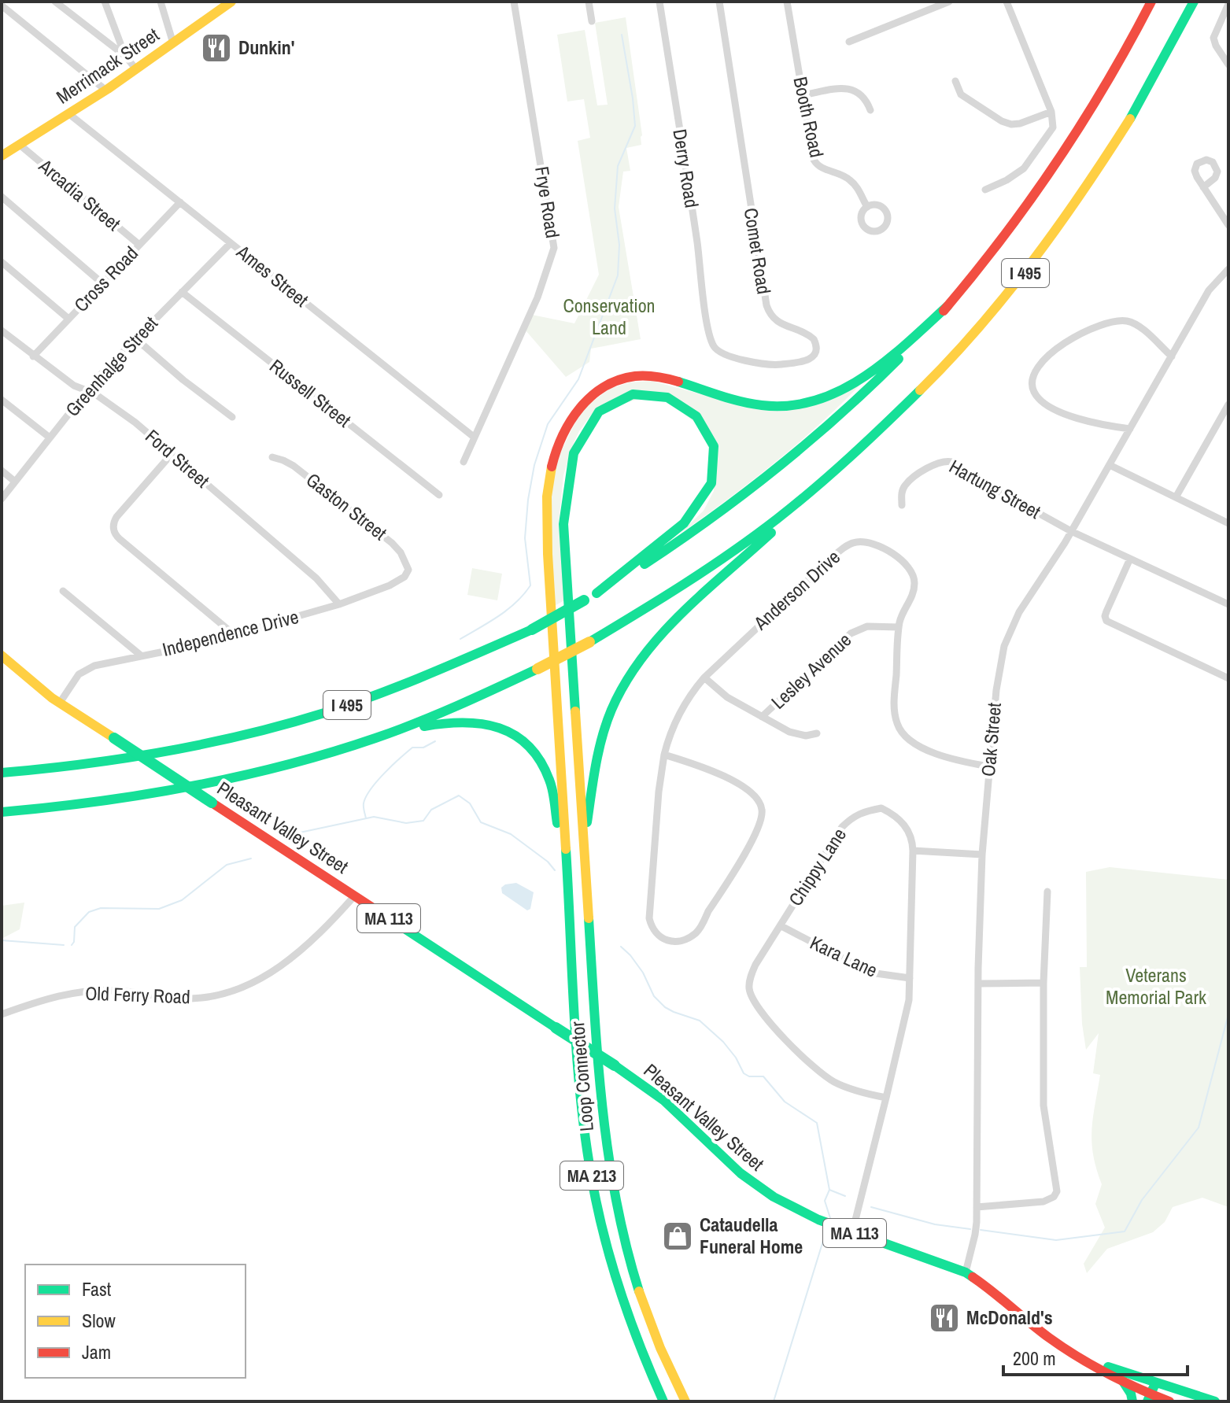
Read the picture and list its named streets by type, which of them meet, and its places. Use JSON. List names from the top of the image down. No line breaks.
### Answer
{"streets":{"main road":["Merrimack Street","I 495","Pleasant Valley Street","MA 113","Loop Connector","MA 213"],"street":["Booth Road","Derry Road","Arcadia Street","Frye Road","Comet Road","Ames Street","Cross Road","Greenhalge Street","Russell Street","Ford Street","Hartung Street","Gaston Street","Anderson Drive","Independence Drive","Lesley Avenue","Oak Street","Chippy Lane","Kara Lane","Old Ferry Road"]},"crossings":[["Merrimack Street","Arcadia Street"],["Merrimack Street","Ames Street"],["Derry Road","Comet Road"],["Arcadia Street","Cross Road"],["Frye Road","Ames Street"],["Ames Street","Cross Road"],["Ames Street","Greenhalge Street"],["Cross Road","Ford Street"],["Greenhalge Street","Russell Street"],["Greenhalge Street","Ford Street"],["Ford Street","Independence Drive"],["Hartung Street","Oak Street"],["Gaston Street","Independence Drive"],["Anderson Drive","Lesley Avenue"],["Anderson Drive","Oak Street"],["Independence Drive","Pleasant Valley Street"],["Oak Street","Pleasant Valley Street"],["Pleasant Valley Street","Chippy Lane"],["Pleasant Valley Street","Old Ferry Road"],["Chippy Lane","Kara Lane"]],"parks":["Conservation Land","Veterans Memorial Park"],"places":{"restaurant":["Dunkin'","McDonald's"],"shop":["Cataudella Funeral Home"]},"legend":["Fast","Slow","Jam"],"scale_bar":"200 m"}
